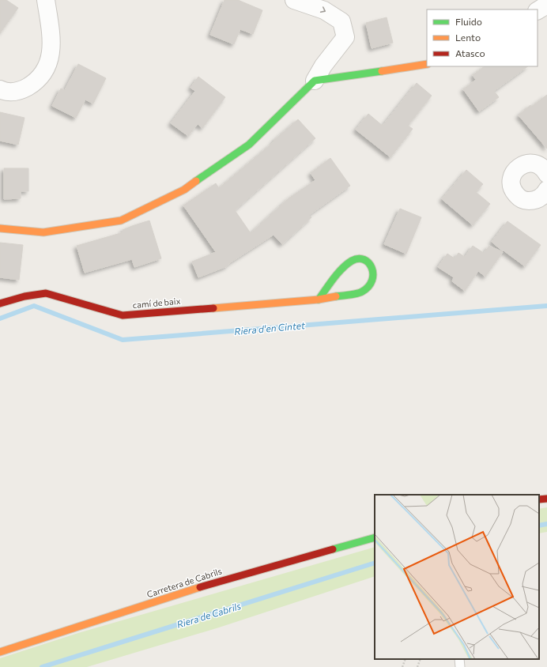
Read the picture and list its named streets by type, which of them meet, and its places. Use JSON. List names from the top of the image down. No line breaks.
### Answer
{"streets":{"street":["camí de baix","Carretera de Cabrils"]},"water":["Riera d'en Cintet","Riera de Cabrils"],"legend":["Fluido","Lento","Atasco"]}
